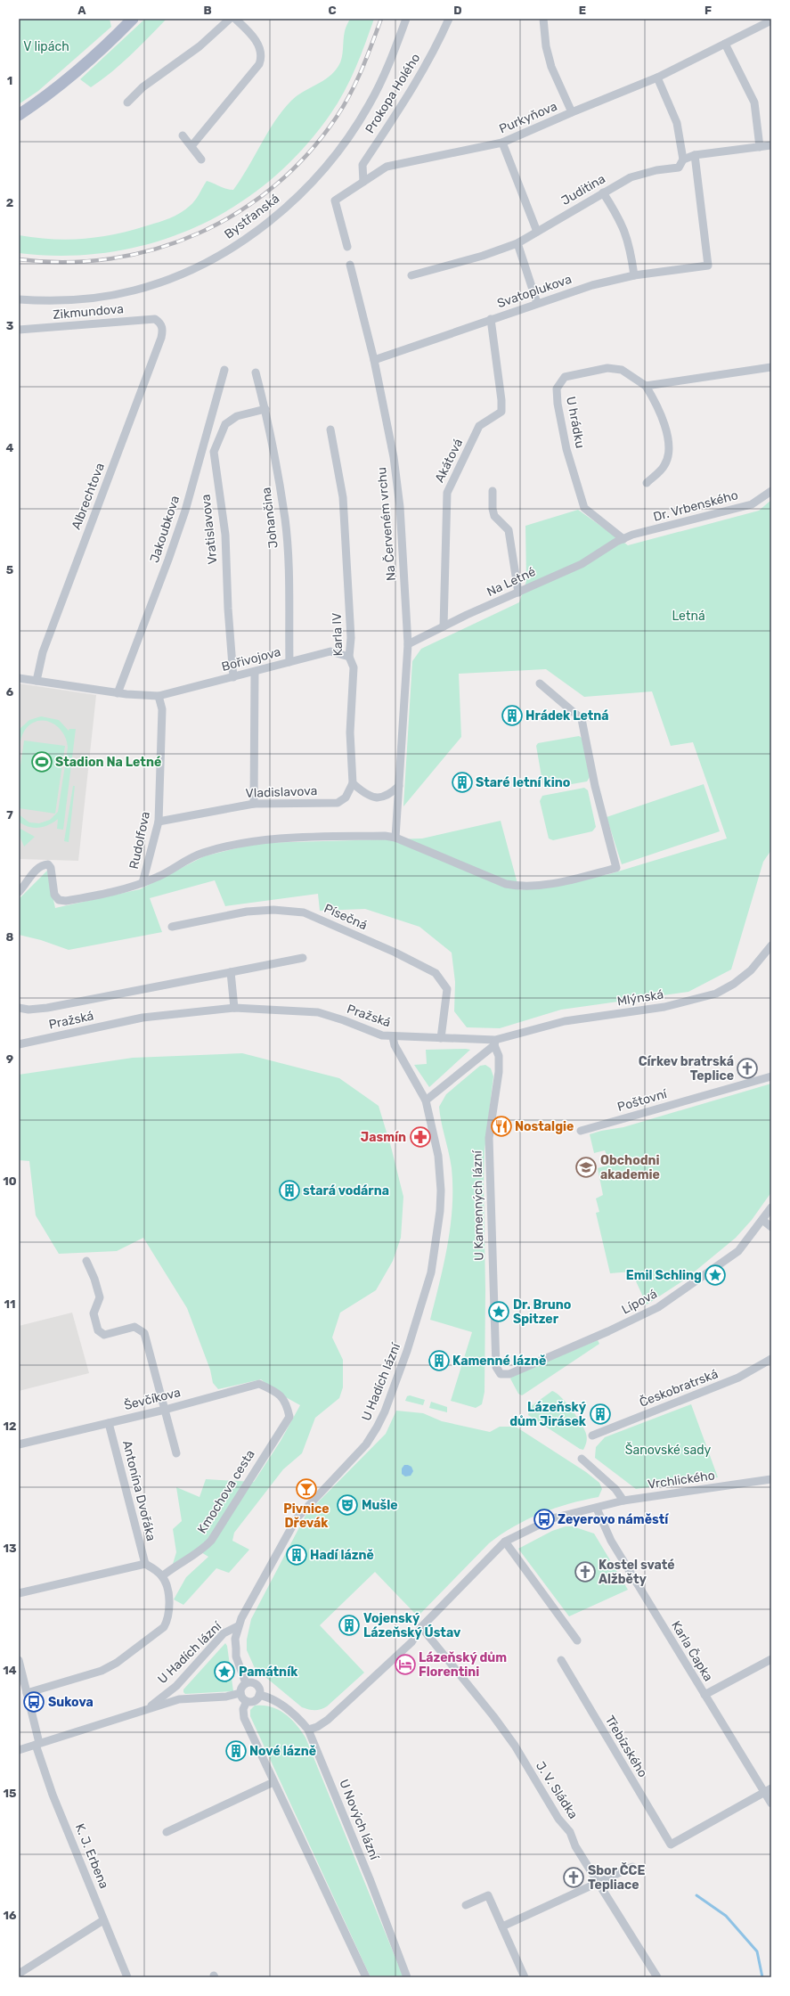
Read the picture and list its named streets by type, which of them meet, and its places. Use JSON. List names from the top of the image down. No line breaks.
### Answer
{"streets":{"street":["Prokopa Holého","Purkyňova","Juditina","Bystřanská","Svatoplukova","Zikmundova","U hrádku","Akátová","Albrechtova","Dr. Vrbenského","Johančina","Na Červeném vrchu","Jakoubkova","Vratislavova","Na Letné","Karla IV","Bořivojova","Vladislavova","Rudolfova","Písečná","Mlýnská","Pražská","Poštovní","U Kamenných lázní","Lípová","U Hadích lázní","Českobratrská","Ševčíkova","Vrchlického","Antonína Dvořáka","Kmochova cesta","Karla Čapka","Třebízského","J. V. Sládka","U Nových lázní","K. J. Erbena"]},"crossings":[["Prokopa Holého","Purkyňova"],["Juditina","Svatoplukova"],["Svatoplukova","Akátová"],["Svatoplukova","Na Červeném vrchu"],["Zikmundova","Albrechtova"],["U hrádku","Dr. Vrbenského"],["U hrádku","Na Letné"],["Akátová","Na Letné"],["Albrechtova","Bořivojova"],["Dr. Vrbenského","Na Letné"],["Johančina","Vratislavova"],["Johančina","Bořivojova"],["Na Červeném vrchu","Na Letné"],["Jakoubkova","Bořivojova"],["Vratislavova","Bořivojova"],["Karla IV","Bořivojova"],["Karla IV","Vladislavova"],["Bořivojova","Rudolfova"],["Vladislavova","Rudolfova"],["Písečná","Pražská"],["Mlýnská","Pražská"],["Mlýnská","U Kamenných lázní"],["Pražská","U Kamenných lázní"],["Pražská","U Hadích lázní"],["U Kamenných lázní","Lípová"],["Ševčíkova","Antonína Dvořáka"],["Ševčíkova","Kmochova cesta"],["Vrchlického","Karla Čapka"],["Karla Čapka","Třebízského"]],"parks":["V lipách","Letná","Šanovské sady"],"places":{"building":["Hrádek Letná","Staré letní kino","stará vodárna","Kamenné lázně","Lázeňský dům Jirásek","Hadí lázně","Vojenský Lázeňský Ústav","Nové lázně"],"sports":["Stadion Na Letné"],"church":["Církev bratrská Teplice","Kostel svaté Alžběty","Sbor ČCE Tepliace"],"restaurant":["Nostalgie"],"pharmacy":["Jasmín"],"school or university":["Obchodni akademie"],"place":["Emil Schling","Dr. Bruno Spitzer","Památník"],"bar":["Pivnice Dřevák"],"theatre":["Mušle"],"bus stop":["Zeyerovo náměstí","Sukova"],"hotel":["Lázeňský dům Florentini"]},"grid":{"columns":["A","B","C","D","E","F"],"rows":["1","2","3","4","5","6","7","8","9","10","11","12","13","14","15","16"]}}
